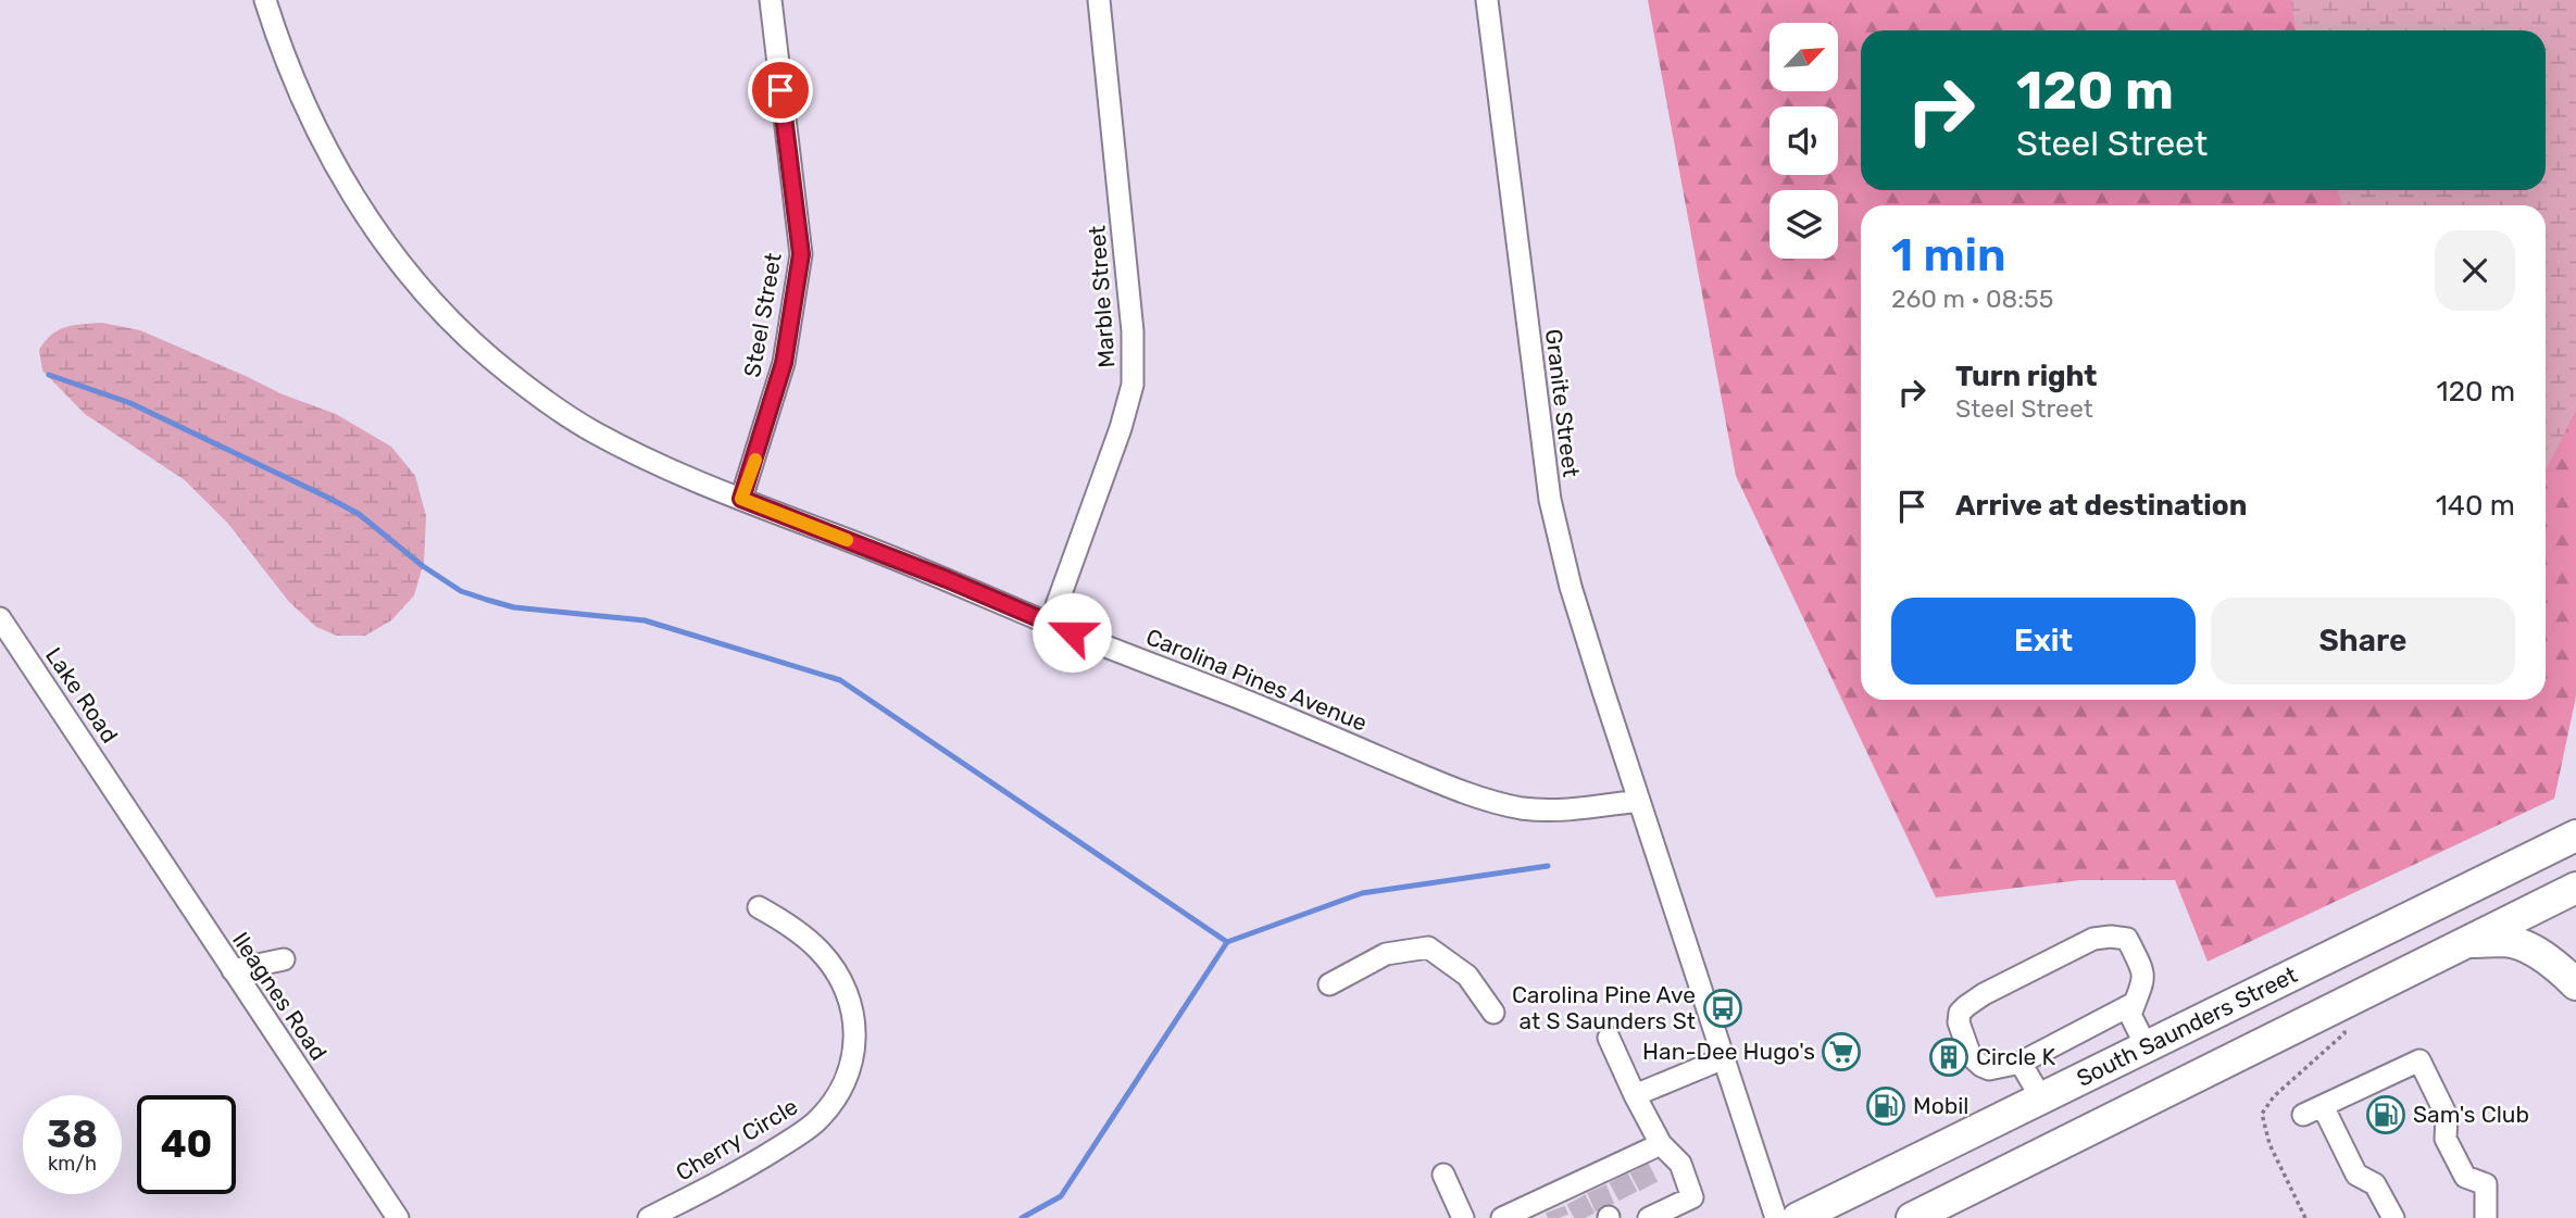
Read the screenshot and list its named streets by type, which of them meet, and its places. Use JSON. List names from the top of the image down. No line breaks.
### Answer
{"streets":{"highway":["South Saunders Street"],"street":["Marble Street","Steel Street","Granite Street","Carolina Pines Avenue","Lake Road","Ileagnes Road","Cherry Circle"]},"crossings":[["Marble Street","Carolina Pines Avenue"],["Steel Street","Carolina Pines Avenue"],["Granite Street","Carolina Pines Avenue"],["Lake Road","Ileagnes Road"]],"places":{"bus stop":["Carolina Pine Ave at S Saunders St"],"supermarket":["Han-Dee Hugo's"],"building":["Circle K"],"fuel station":["Mobil","Sam's Club"]},"north":"top right","page":{"turn":["120 m","Steel Street"],"heading":["1 min","260 m · 08:55"],"list":[{"name":"Turn right","note":"Steel Street","value":"120 m"},{"name":"Arrive at destination","value":"140 m"}],"buttons":["Exit","Share"],"speed":"38 km/h","limit":"40"}}
